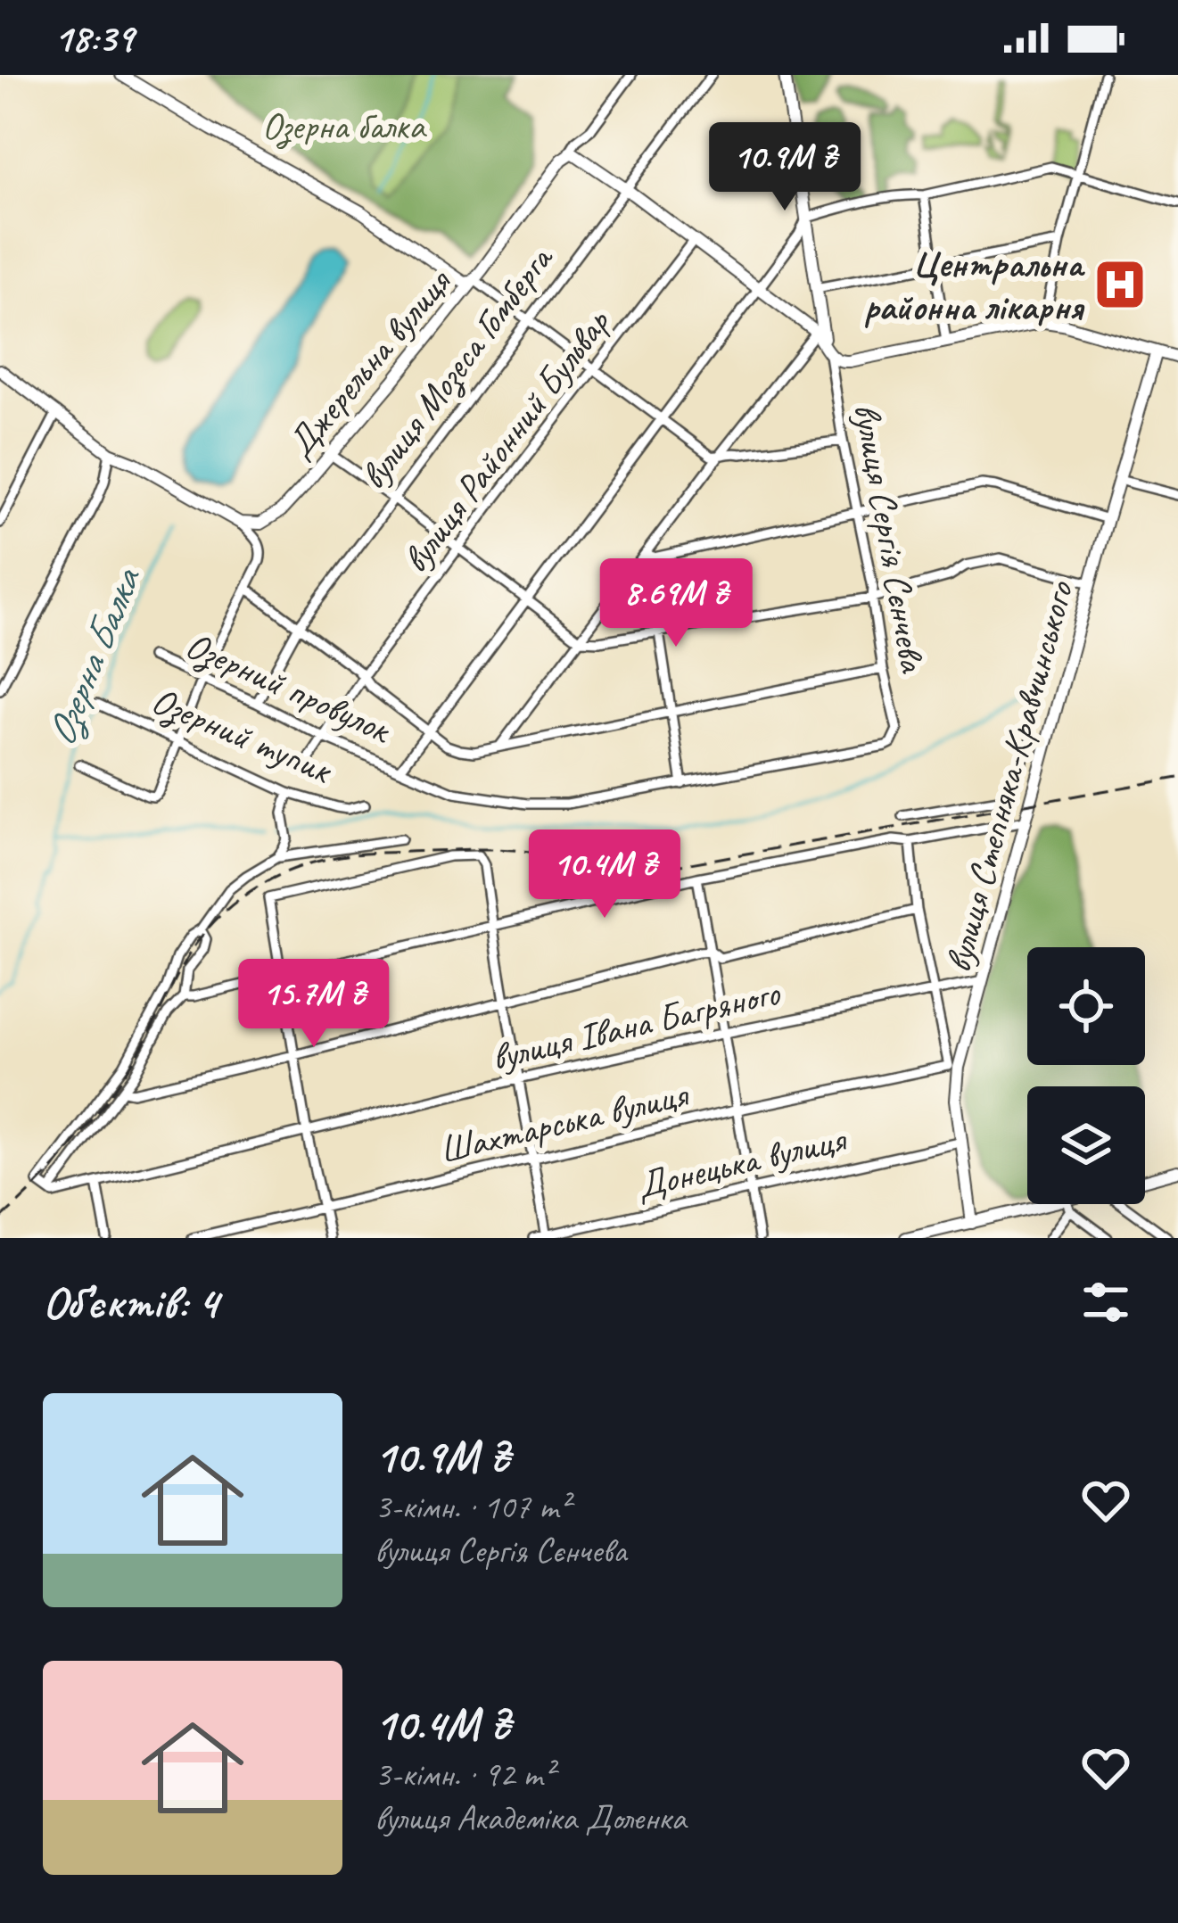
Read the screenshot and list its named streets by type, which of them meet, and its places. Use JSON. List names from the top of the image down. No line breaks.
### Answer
{"streets":{"main road":["Джерельна вулиця","вулиця Сергія Сєнчева","вулиця Степняка-Кравчинського"],"street":["вулиця Мозеса Гомберга","вулиця Районний Бульвар","Озерний провулок","Озерний тупик","вулиця Івана Багряного","Шахтарська вулиця","Донецька вулиця"]},"crossings":[["вулиця Мозеса Гомберга","Озерний провулок"],["вулиця Районний Бульвар","Озерний провулок"],["вулиця Сергія Сєнчева","Озерний провулок"],["вулиця Степняка-Кравчинського","вулиця Івана Багряного"],["вулиця Степняка-Кравчинського","Шахтарська вулиця"],["вулиця Степняка-Кравчинського","Донецька вулиця"]],"water":["Озерна Балка"],"parks":["Озерна балка"],"places":{"hospital":["Центральна районна лікарня"]},"page":{"status":"18:39","price":["10.9M ₴","8.69M ₴","10.4M ₴","15.7M ₴"],"heading":"Об’єктів: 4","list":[{"name":"10.9M ₴","note":"3-кімн. · 107 m² · вулиця Сергія Сєнчева"},{"name":"10.4M ₴","note":"3-кімн. · 92 m² · вулиця Академіка Доленка"}]}}
